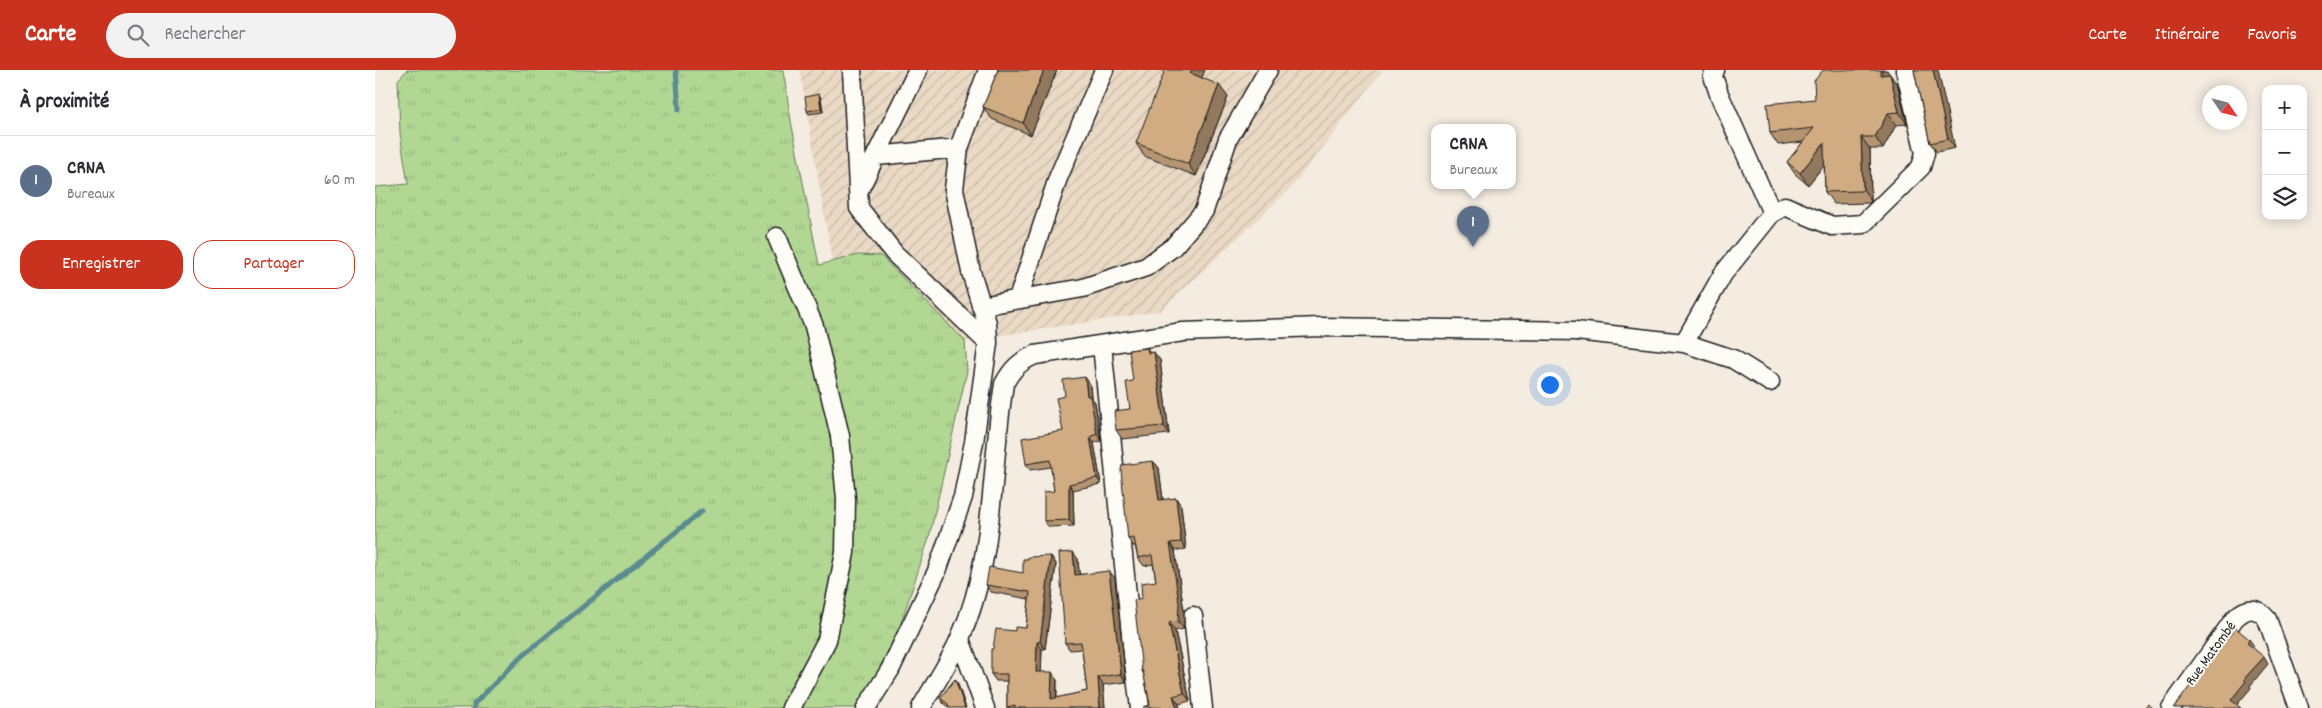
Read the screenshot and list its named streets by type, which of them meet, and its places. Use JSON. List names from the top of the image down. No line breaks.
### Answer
{"streets":{"street":["Rue Matombé"]},"north":"bottom right","page":{"header":"Carte","search":"Rechercher","nav":["Carte","Itinéraire","Favoris"],"heading":"À proximité","map_buttons":["+","−"],"popup":["CRNA","Bureaux"],"list":[{"mark":"1","name":"CRNA","note":"Bureaux","value":"60 m"}],"pins":"1","buttons":["Enregistrer","Partager"]}}
